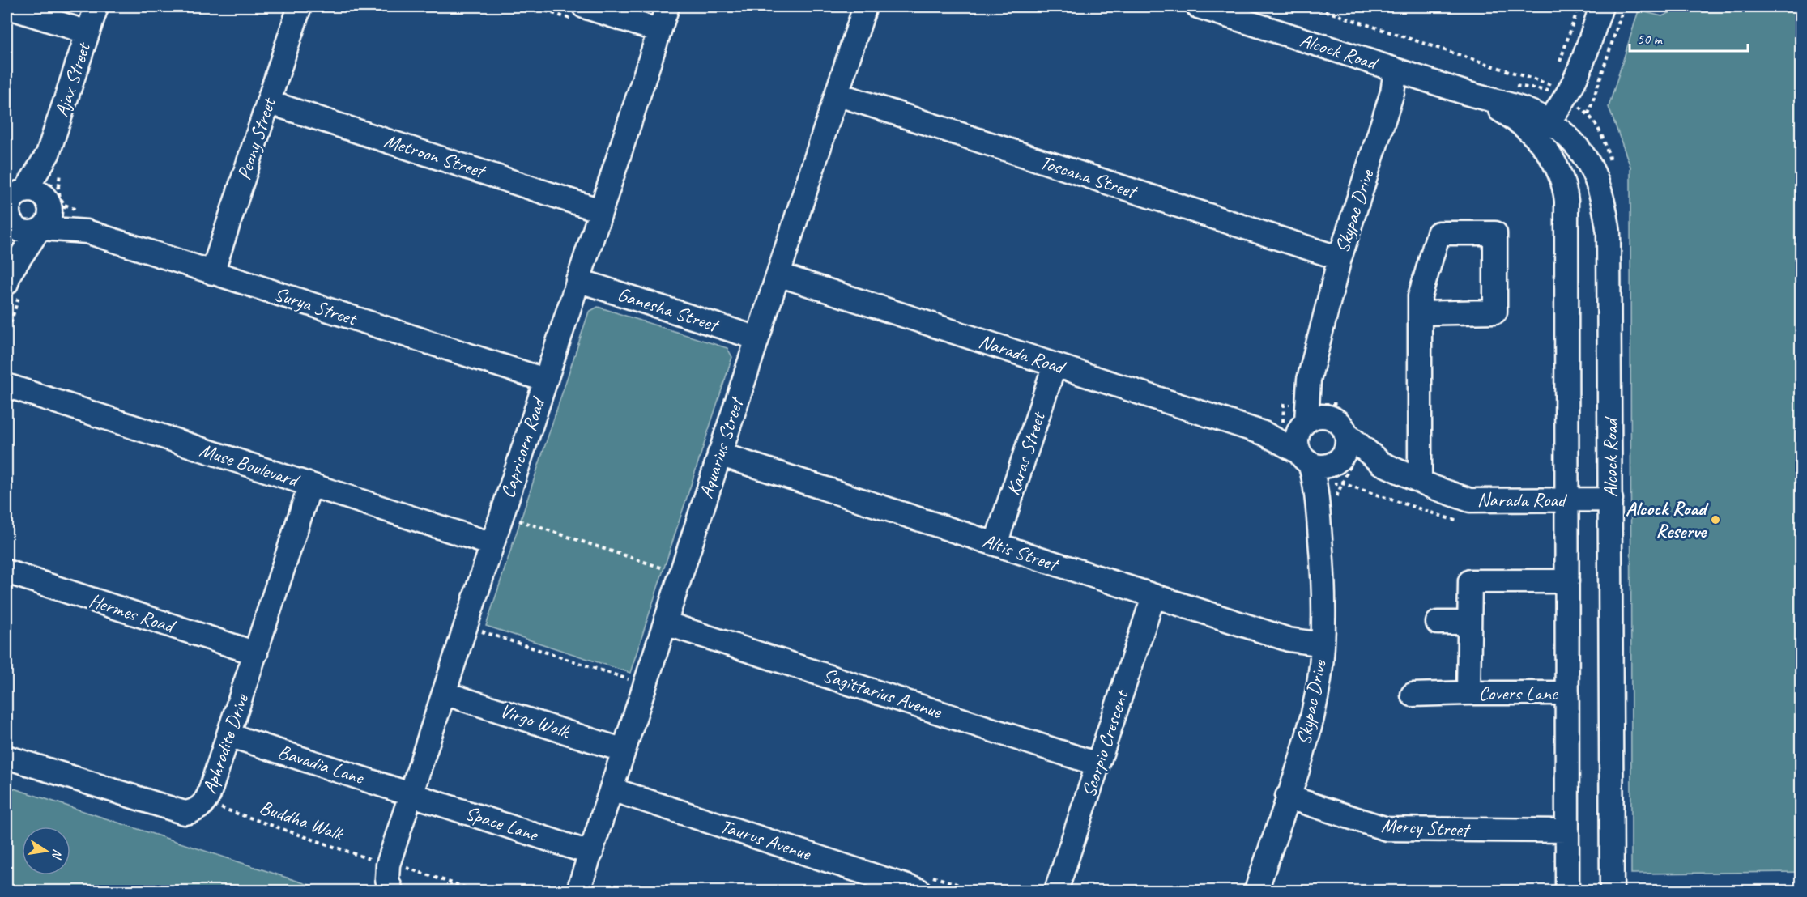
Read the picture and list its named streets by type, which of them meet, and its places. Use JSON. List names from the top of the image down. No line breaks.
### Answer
{"streets":{"street":["Alcock Road","Ajax Street","Peony Street","Metroon Street","Toscana Street","Skypac Drive","Surya Street","Ganesha Street","Narada Road","Capricorn Road","Aquarius Street","Karas Street","Muse Boulevard","Altis Street","Hermes Road","Sagittarius Avenue","Covers Lane","Virgo Walk","Aphrodite Drive","Scorpio Crescent","Bavadia Lane","Space Lane","Mercy Street","Taurus Avenue"],"path":["Buddha Walk"]},"crossings":[["Alcock Road","Skypac Drive"],["Alcock Road","Narada Road"],["Alcock Road","Covers Lane"],["Alcock Road","Mercy Street"],["Ajax Street","Surya Street"],["Peony Street","Metroon Street"],["Peony Street","Surya Street"],["Metroon Street","Capricorn Road"],["Toscana Street","Skypac Drive"],["Toscana Street","Aquarius Street"],["Skypac Drive","Narada Road"],["Skypac Drive","Altis Street"],["Skypac Drive","Mercy Street"],["Surya Street","Capricorn Road"],["Ganesha Street","Capricorn Road"],["Ganesha Street","Aquarius Street"],["Narada Road","Aquarius Street"],["Narada Road","Karas Street"],["Capricorn Road","Muse Boulevard"],["Capricorn Road","Virgo Walk"],["Capricorn Road","Bavadia Lane"],["Capricorn Road","Buddha Walk"],["Capricorn Road","Space Lane"],["Aquarius Street","Altis Street"],["Aquarius Street","Sagittarius Avenue"],["Aquarius Street","Virgo Walk"],["Aquarius Street","Space Lane"],["Aquarius Street","Taurus Avenue"],["Karas Street","Altis Street"],["Muse Boulevard","Aphrodite Drive"],["Altis Street","Scorpio Crescent"],["Hermes Road","Aphrodite Drive"],["Sagittarius Avenue","Scorpio Crescent"],["Aphrodite Drive","Bavadia Lane"],["Aphrodite Drive","Buddha Walk"],["Bavadia Lane","Space Lane"]],"places":["Alcock Road Reserve"],"scale_bar":"50 m","north":"right"}
